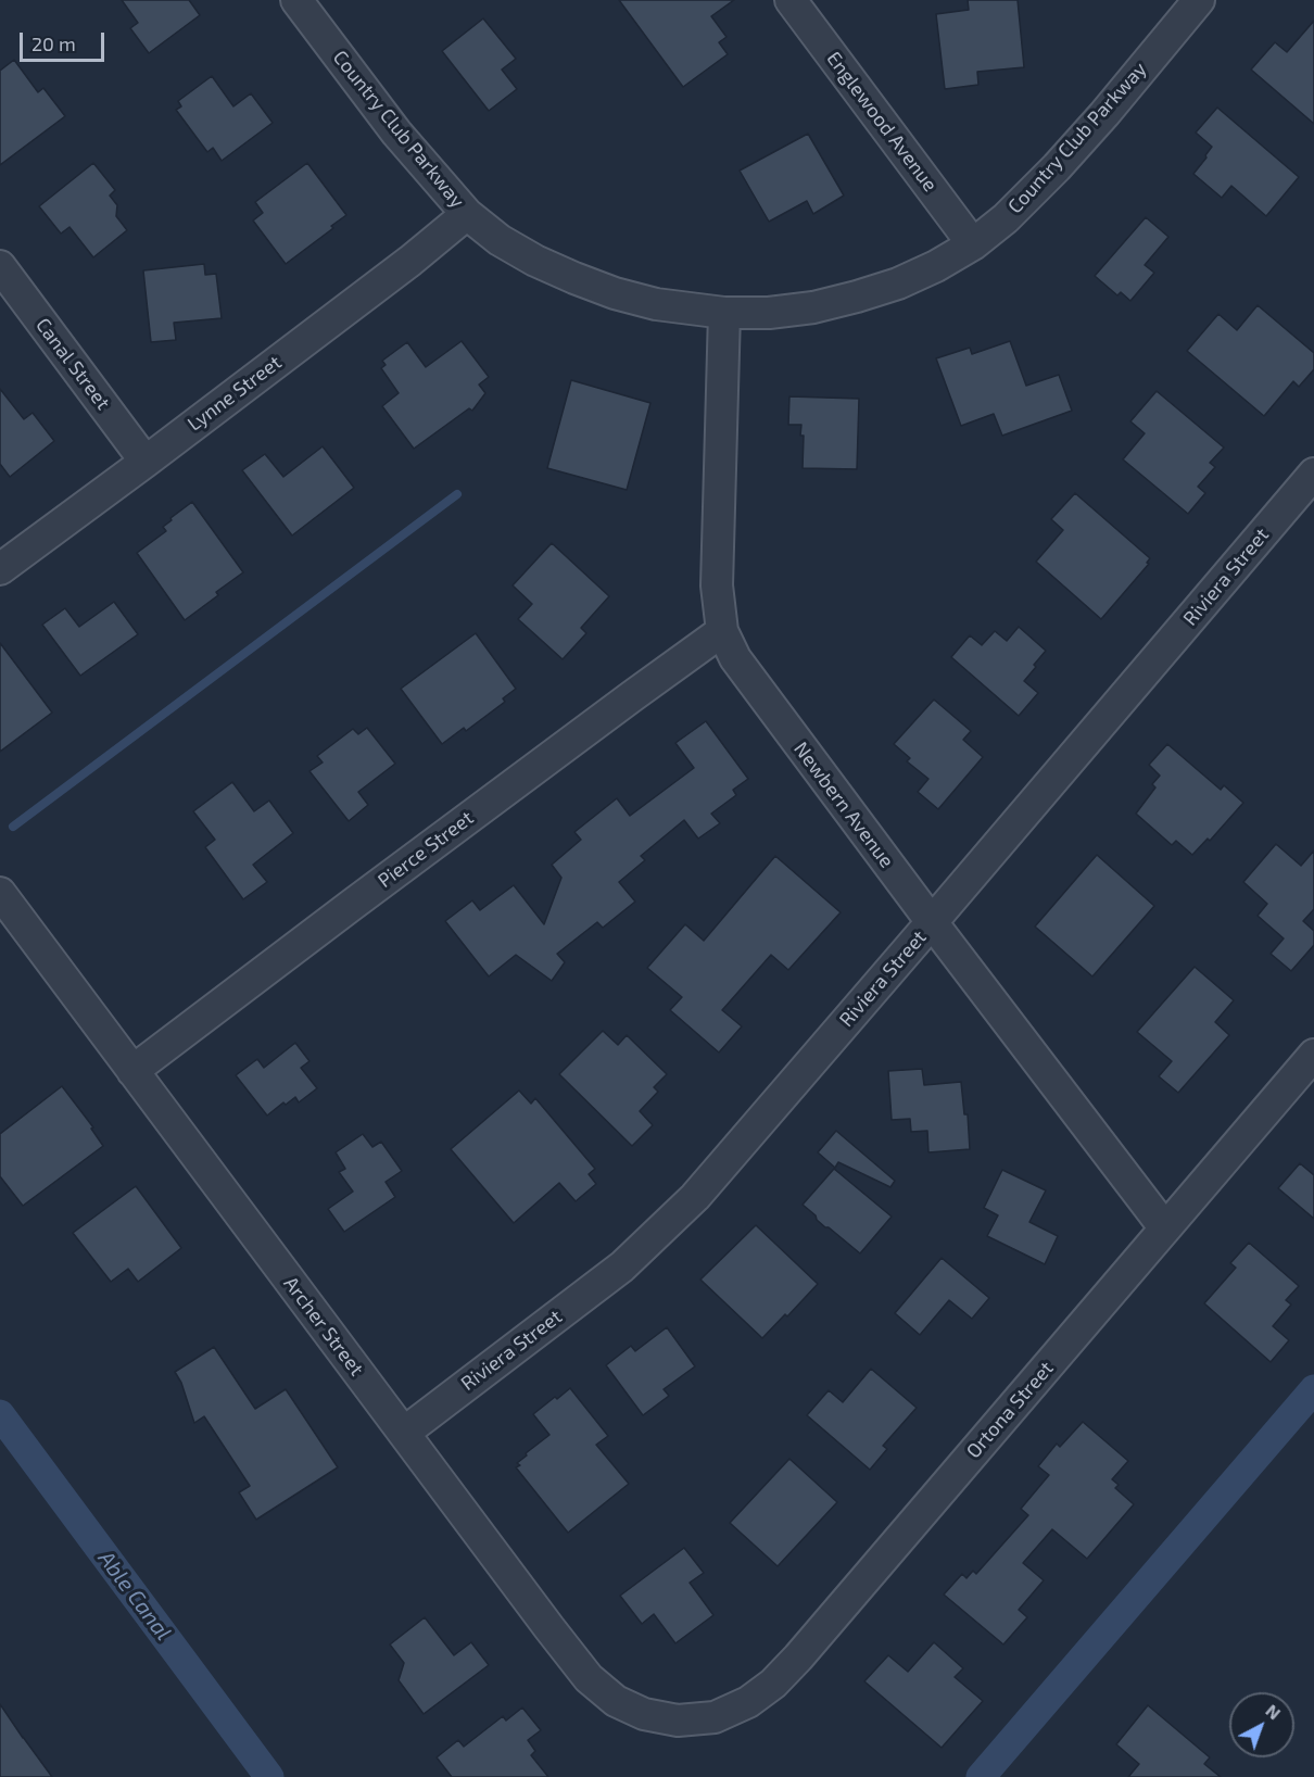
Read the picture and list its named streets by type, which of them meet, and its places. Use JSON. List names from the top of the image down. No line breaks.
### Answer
{"streets":{"street":["Englewood Avenue","Country Club Parkway","Canal Street","Lynne Street","Riviera Street","Newbern Avenue","Pierce Street","Archer Street","Ortona Street"]},"crossings":[["Englewood Avenue","Country Club Parkway"],["Country Club Parkway","Lynne Street"],["Country Club Parkway","Newbern Avenue"],["Canal Street","Lynne Street"],["Riviera Street","Newbern Avenue"],["Riviera Street","Archer Street"],["Newbern Avenue","Pierce Street"],["Newbern Avenue","Ortona Street"],["Pierce Street","Archer Street"],["Archer Street","Ortona Street"]],"water":["Able Canal"],"scale_bar":"20 m","north":"top right"}
